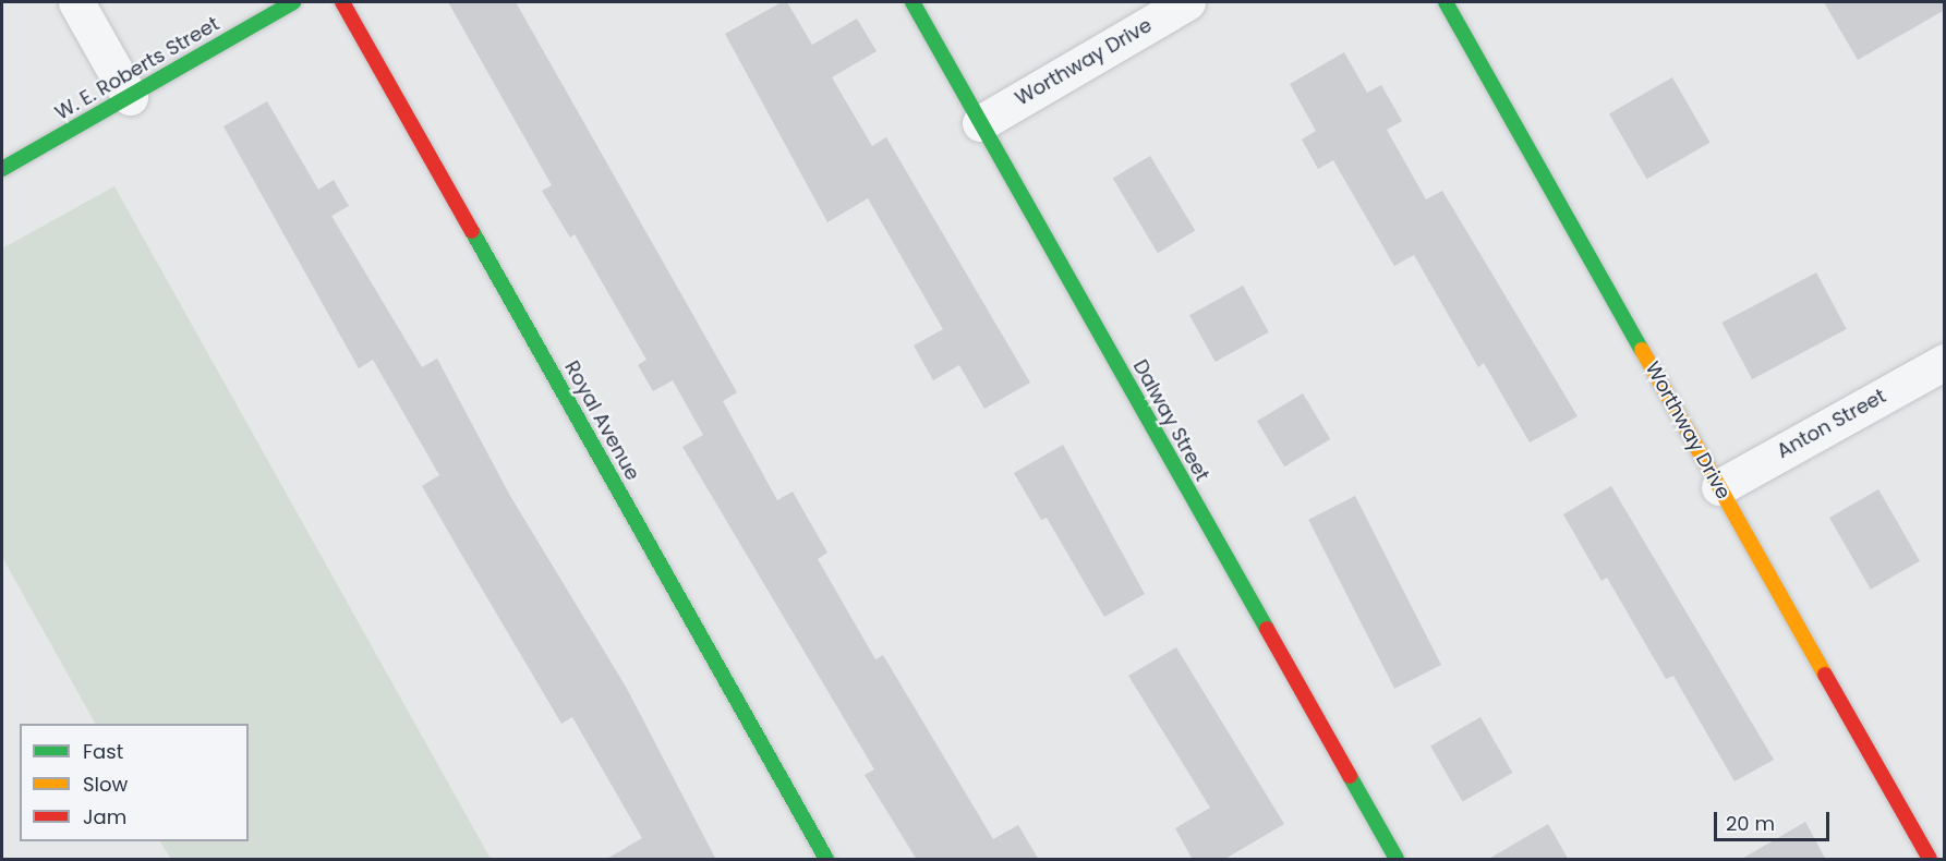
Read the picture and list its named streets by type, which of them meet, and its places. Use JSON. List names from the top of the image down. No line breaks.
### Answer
{"streets":{"street":["Worthway Drive","W. E. Roberts Street","Royal Avenue","Dalway Street","Anton Street"]},"crossings":[["Worthway Drive","Dalway Street"],["Worthway Drive","Anton Street"]],"legend":["Fast","Slow","Jam"],"scale_bar":"20 m"}
